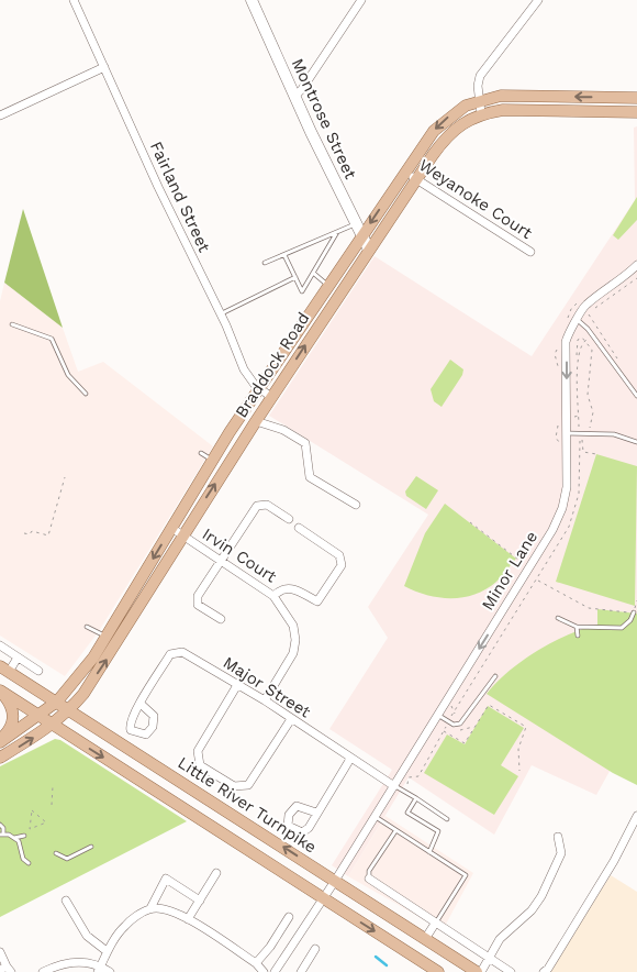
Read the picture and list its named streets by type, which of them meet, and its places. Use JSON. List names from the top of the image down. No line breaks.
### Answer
{"streets":{"main road":["Braddock Road","Little River Turnpike"],"street":["Montrose Street","Fairland Street","Weyanoke Court","Irvin Court","Minor Lane","Major Street"]},"crossings":[["Montrose Street","Braddock Road"],["Fairland Street","Braddock Road"],["Weyanoke Court","Braddock Road"],["Braddock Road","Irvin Court"],["Braddock Road","Little River Turnpike"],["Irvin Court","Major Street"],["Minor Lane","Major Street"],["Minor Lane","Little River Turnpike"]],"one_way":["Minor Lane"]}
